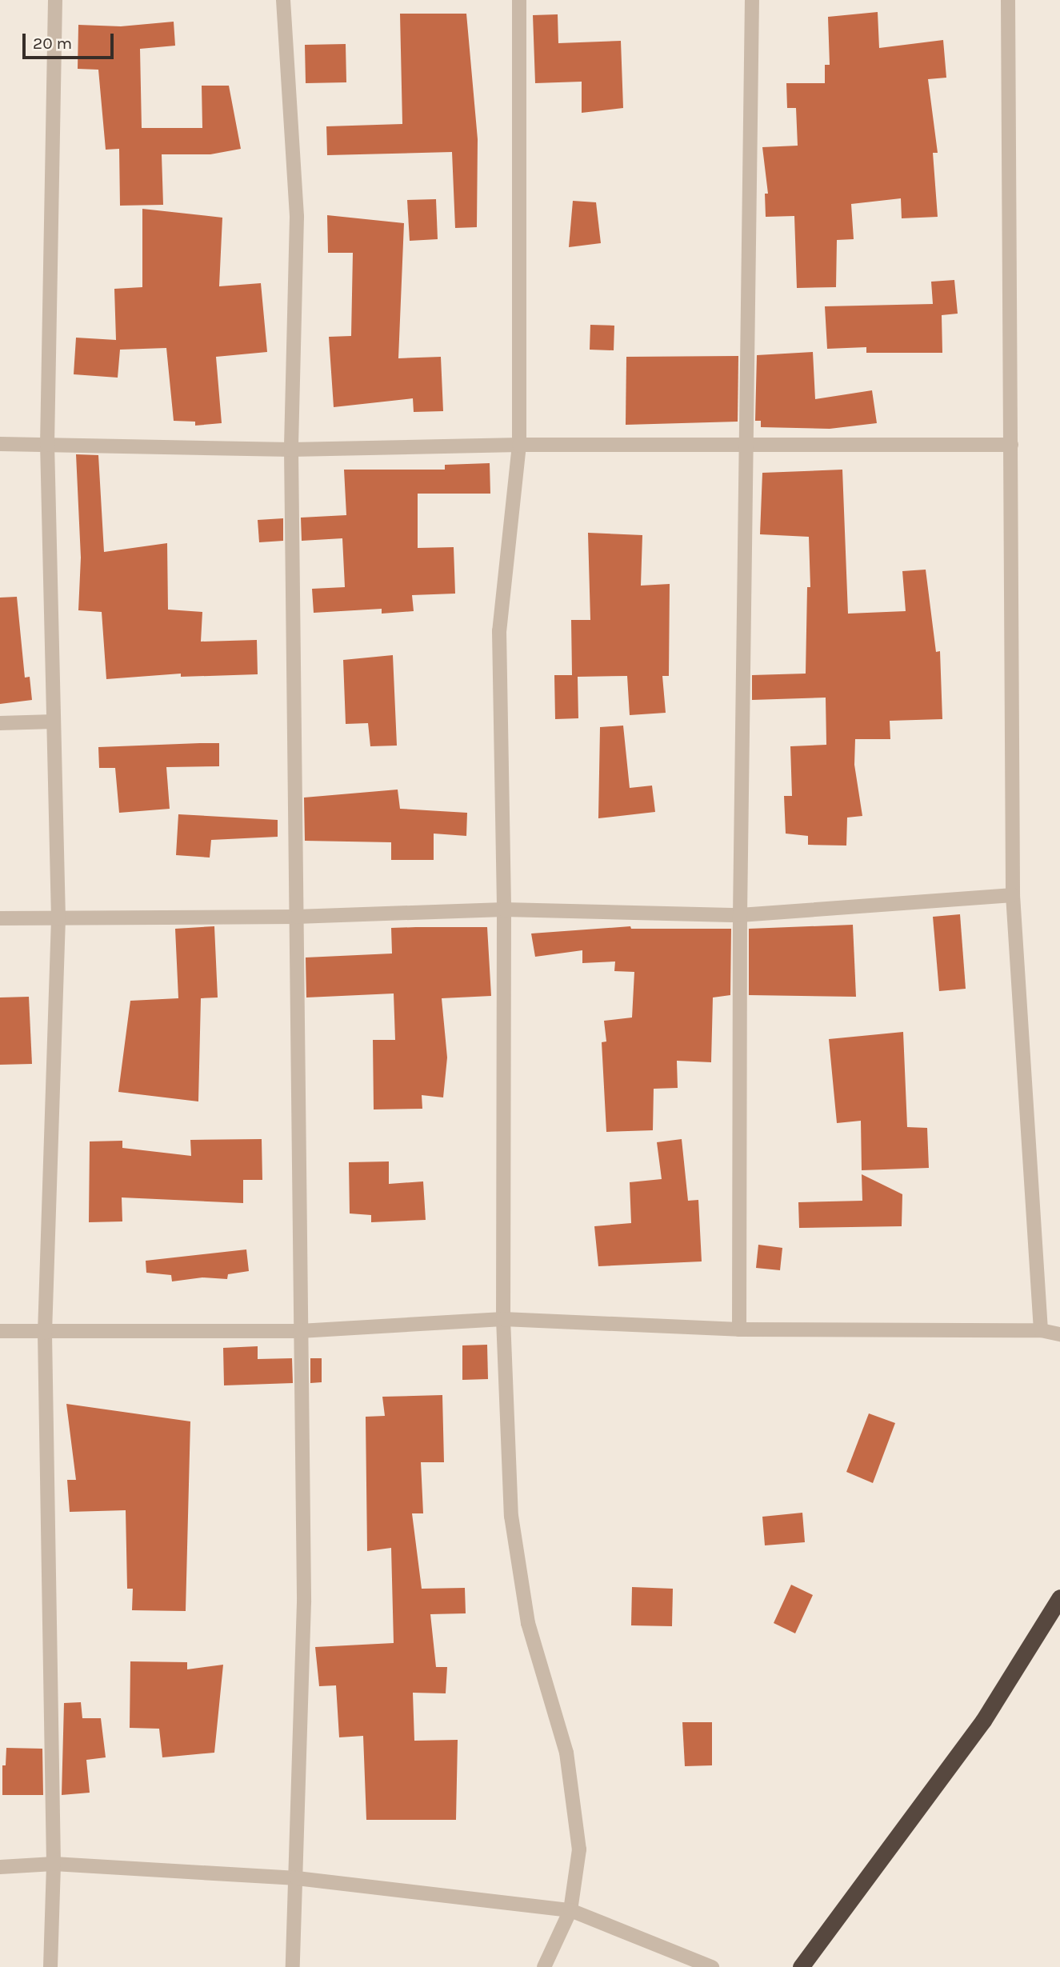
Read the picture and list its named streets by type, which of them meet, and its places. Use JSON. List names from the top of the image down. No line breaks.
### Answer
{"scale_bar":"20 m"}
